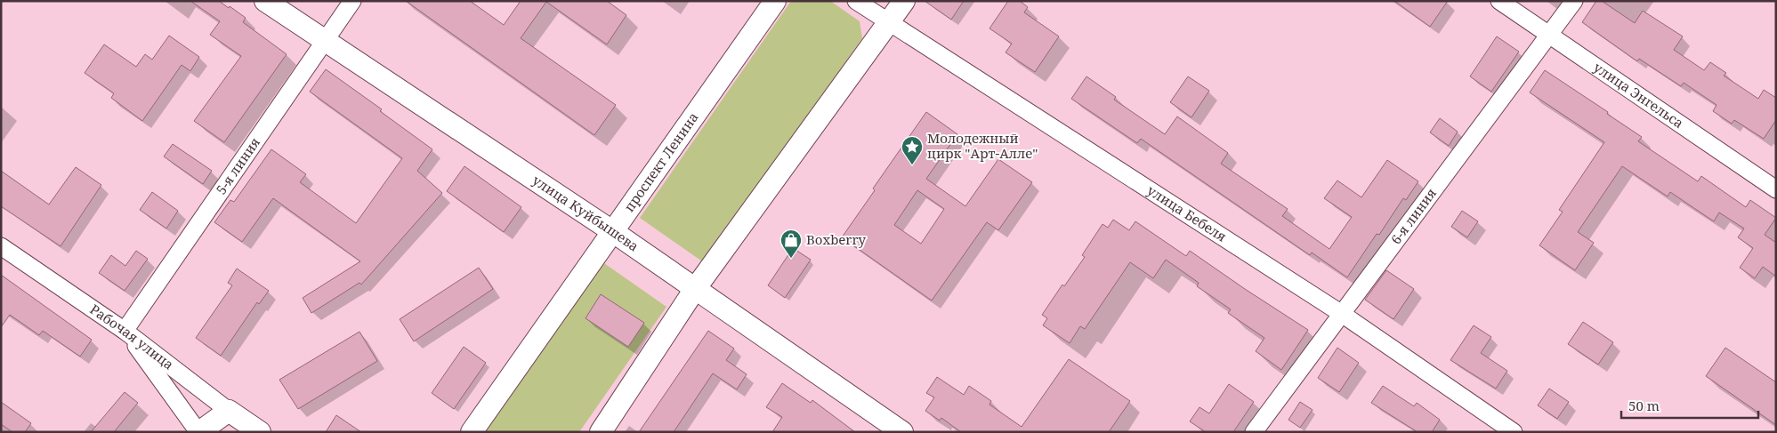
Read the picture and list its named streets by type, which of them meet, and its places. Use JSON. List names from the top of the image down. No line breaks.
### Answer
{"streets":{"street":["улица Энгельса","проспект Ленина","5-я линия","улица Бебеля","улица Куйбышева","6-я линия","Рабочая улица"]},"crossings":[["улица Энгельса","6-я линия"],["проспект Ленина","улица Куйбышева"],["5-я линия","улица Куйбышева"],["5-я линия","Рабочая улица"],["улица Бебеля","6-я линия"]],"places":{"place":["Молодежный цирк \"Арт-Алле\""],"shop":["Boxberry"]},"scale_bar":"50 m"}
